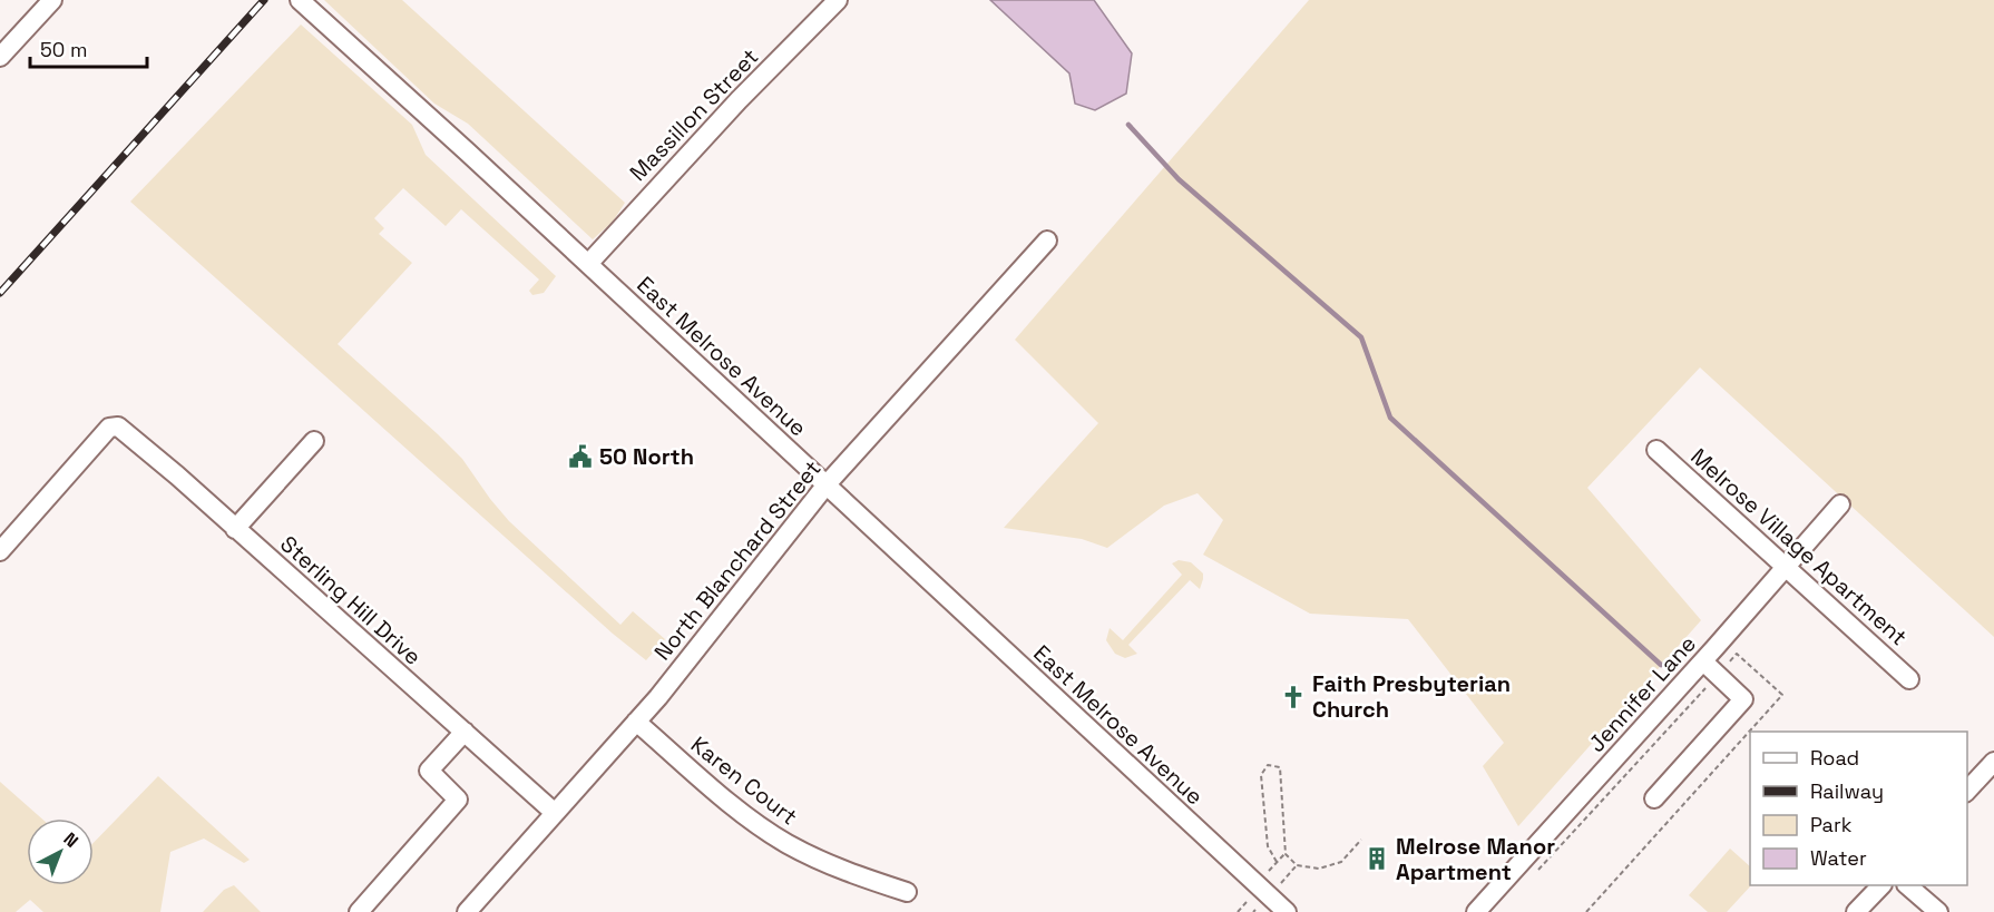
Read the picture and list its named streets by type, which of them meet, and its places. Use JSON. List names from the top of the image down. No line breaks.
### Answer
{"streets":{"street":["Massillon Street","East Melrose Avenue","Melrose Village Apartment","North Blanchard Street","Sterling Hill Drive","Jennifer Lane","Karen Court"]},"crossings":[["Massillon Street","East Melrose Avenue"],["East Melrose Avenue","North Blanchard Street"],["Melrose Village Apartment","Jennifer Lane"],["North Blanchard Street","Sterling Hill Drive"],["North Blanchard Street","Karen Court"]],"places":{"public building":["50 North"],"church":["Faith Presbyterian Church"],"building":["Melrose Manor Apartment"]},"legend":["Road","Railway","Park","Water"],"scale_bar":"50 m","north":"top right"}
